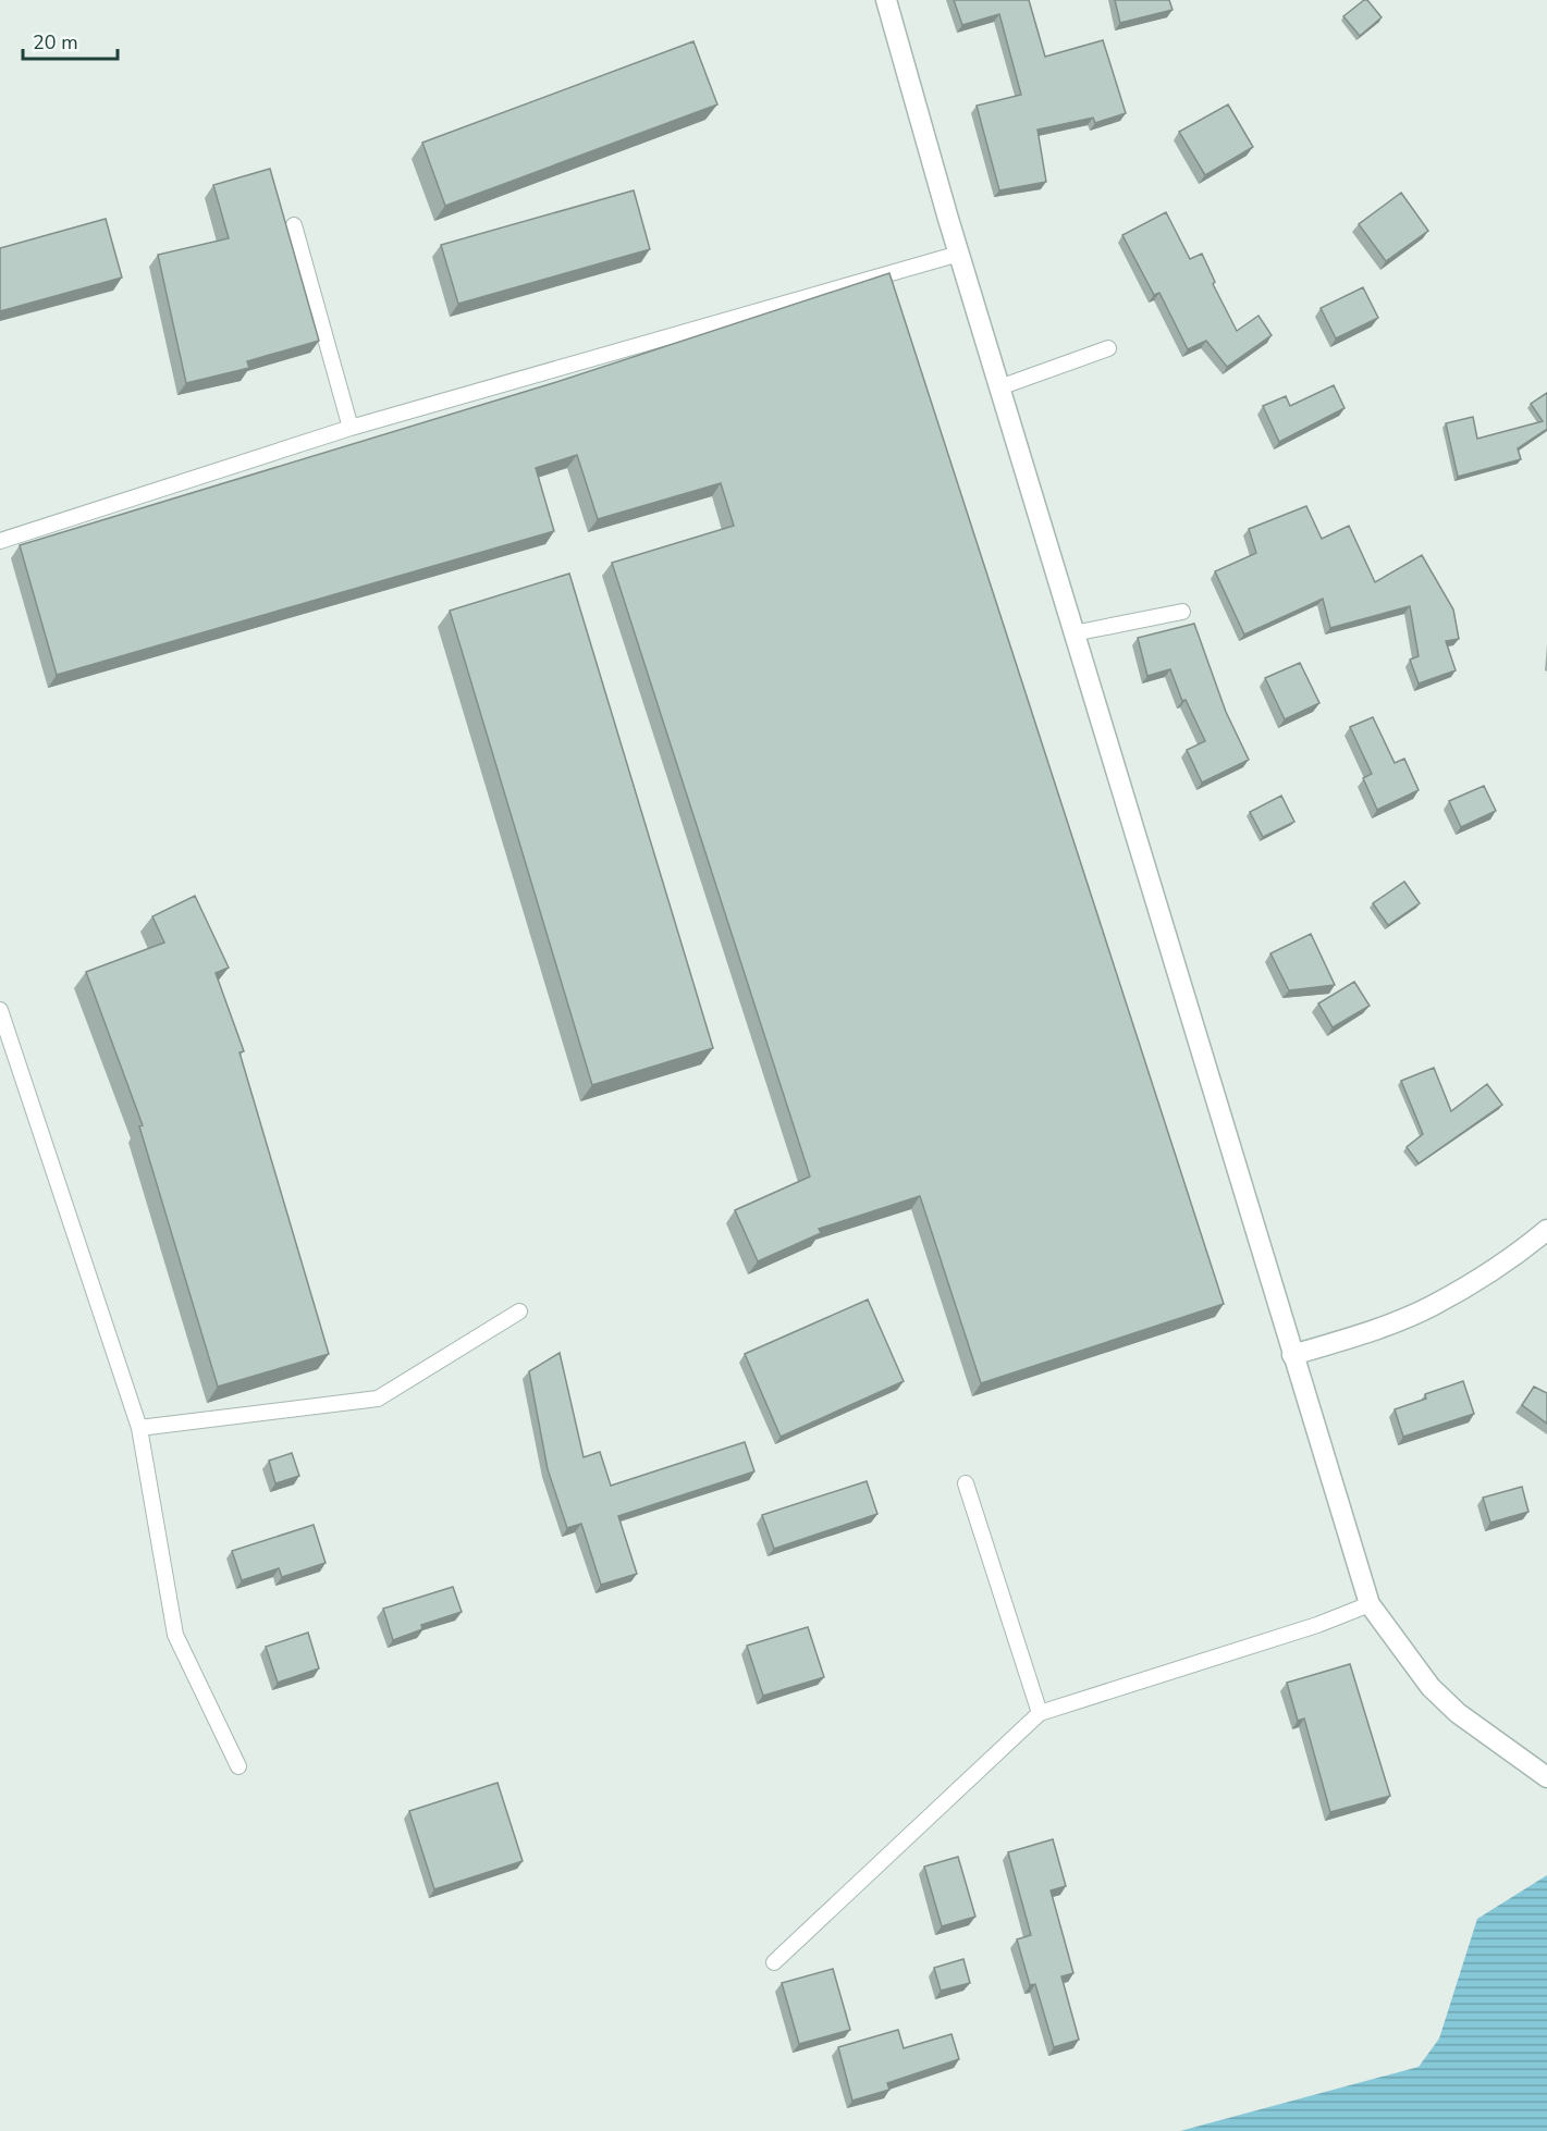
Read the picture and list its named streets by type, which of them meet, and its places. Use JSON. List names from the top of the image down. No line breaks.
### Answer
{"scale_bar":"20 m"}
